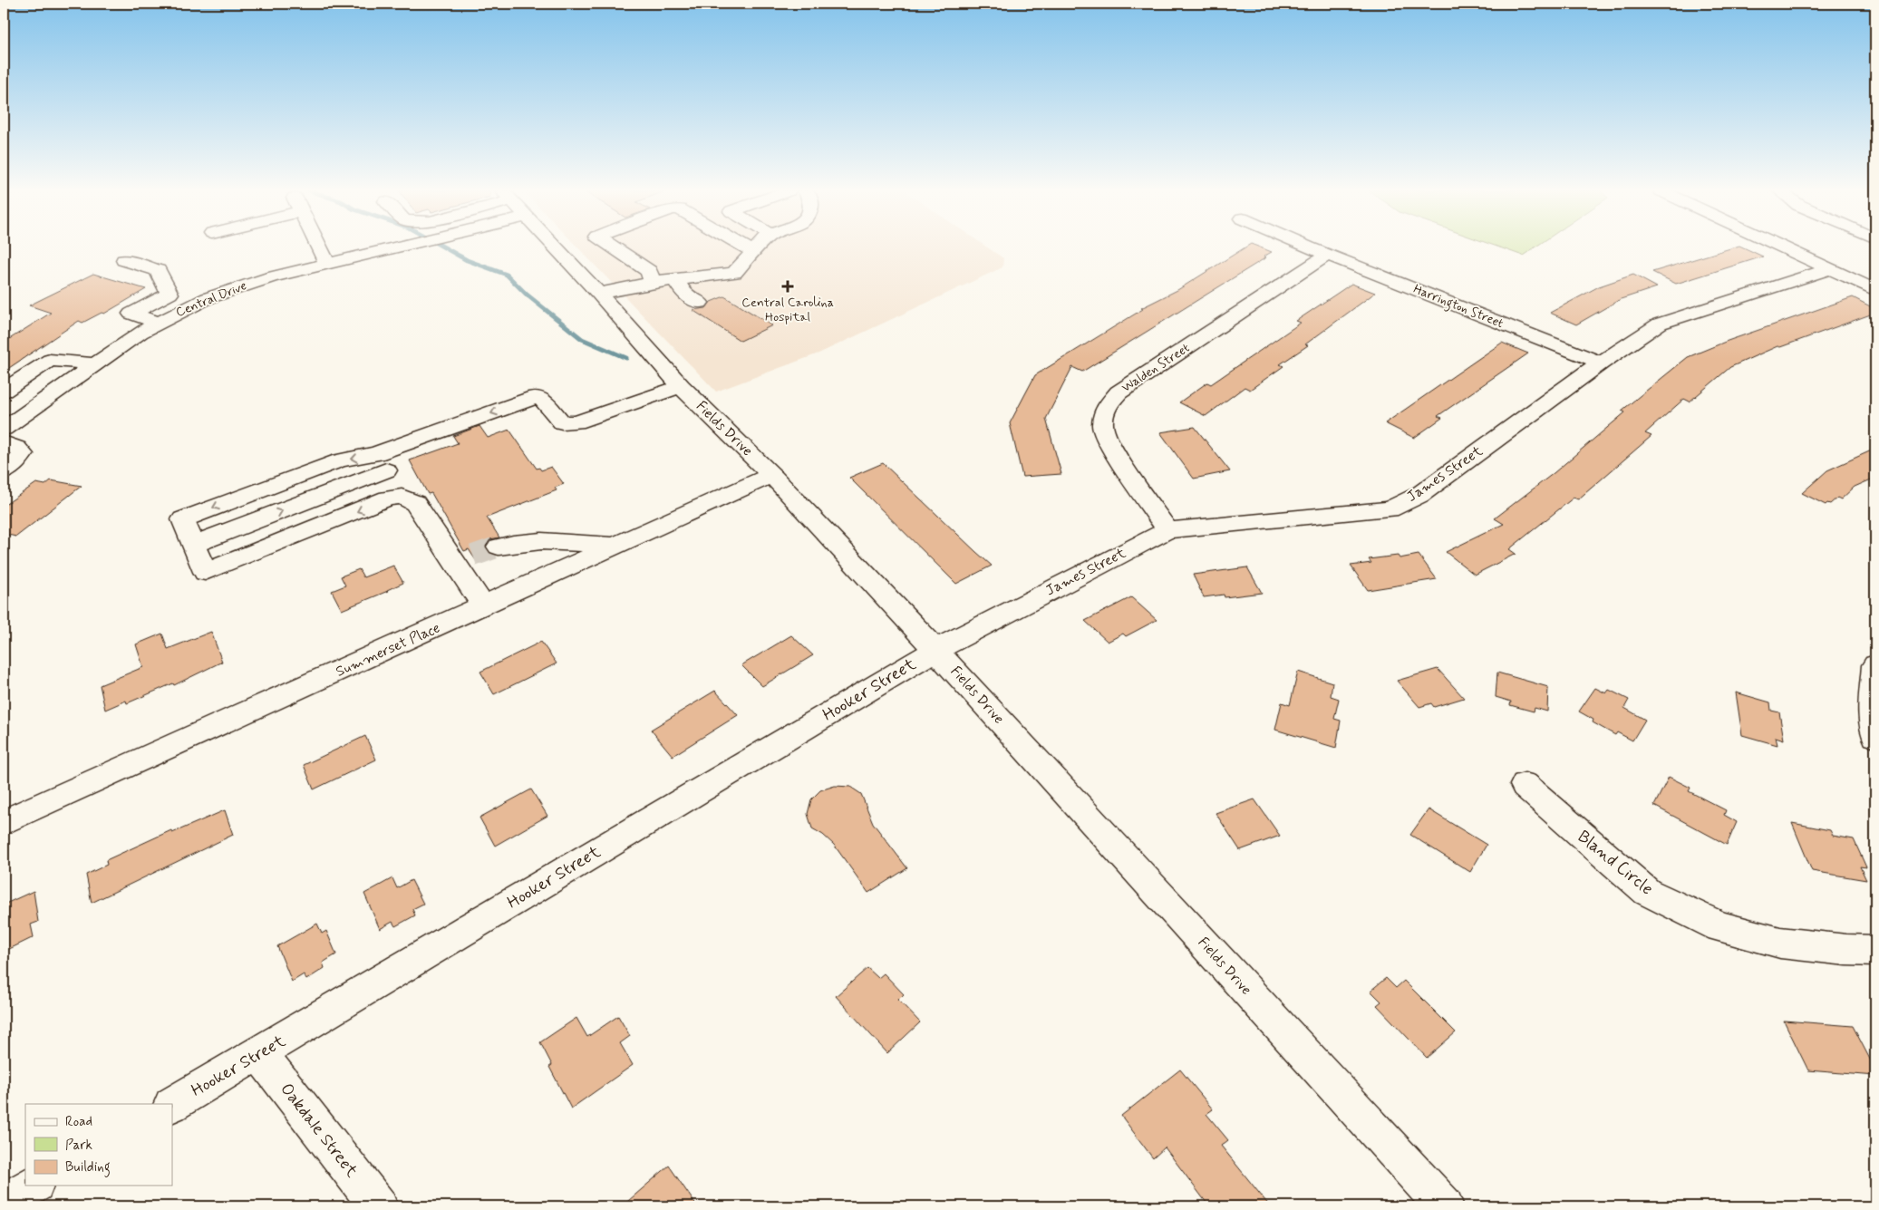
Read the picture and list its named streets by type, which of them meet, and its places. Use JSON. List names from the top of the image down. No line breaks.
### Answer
{"streets":{"street":["Central Drive","Harrington Street","Walden Street","Fields Drive","James Street","Summerset Place","Hooker Street","Bland Circle","Oakdale Street"]},"crossings":[["Harrington Street","Walden Street"],["Harrington Street","James Street"],["Walden Street","James Street"],["Fields Drive","James Street"],["Fields Drive","Summerset Place"],["Fields Drive","Hooker Street"],["James Street","Hooker Street"],["Hooker Street","Oakdale Street"]],"places":{"health":["Central Carolina Hospital"]},"legend":["Road","Park","Building"]}
